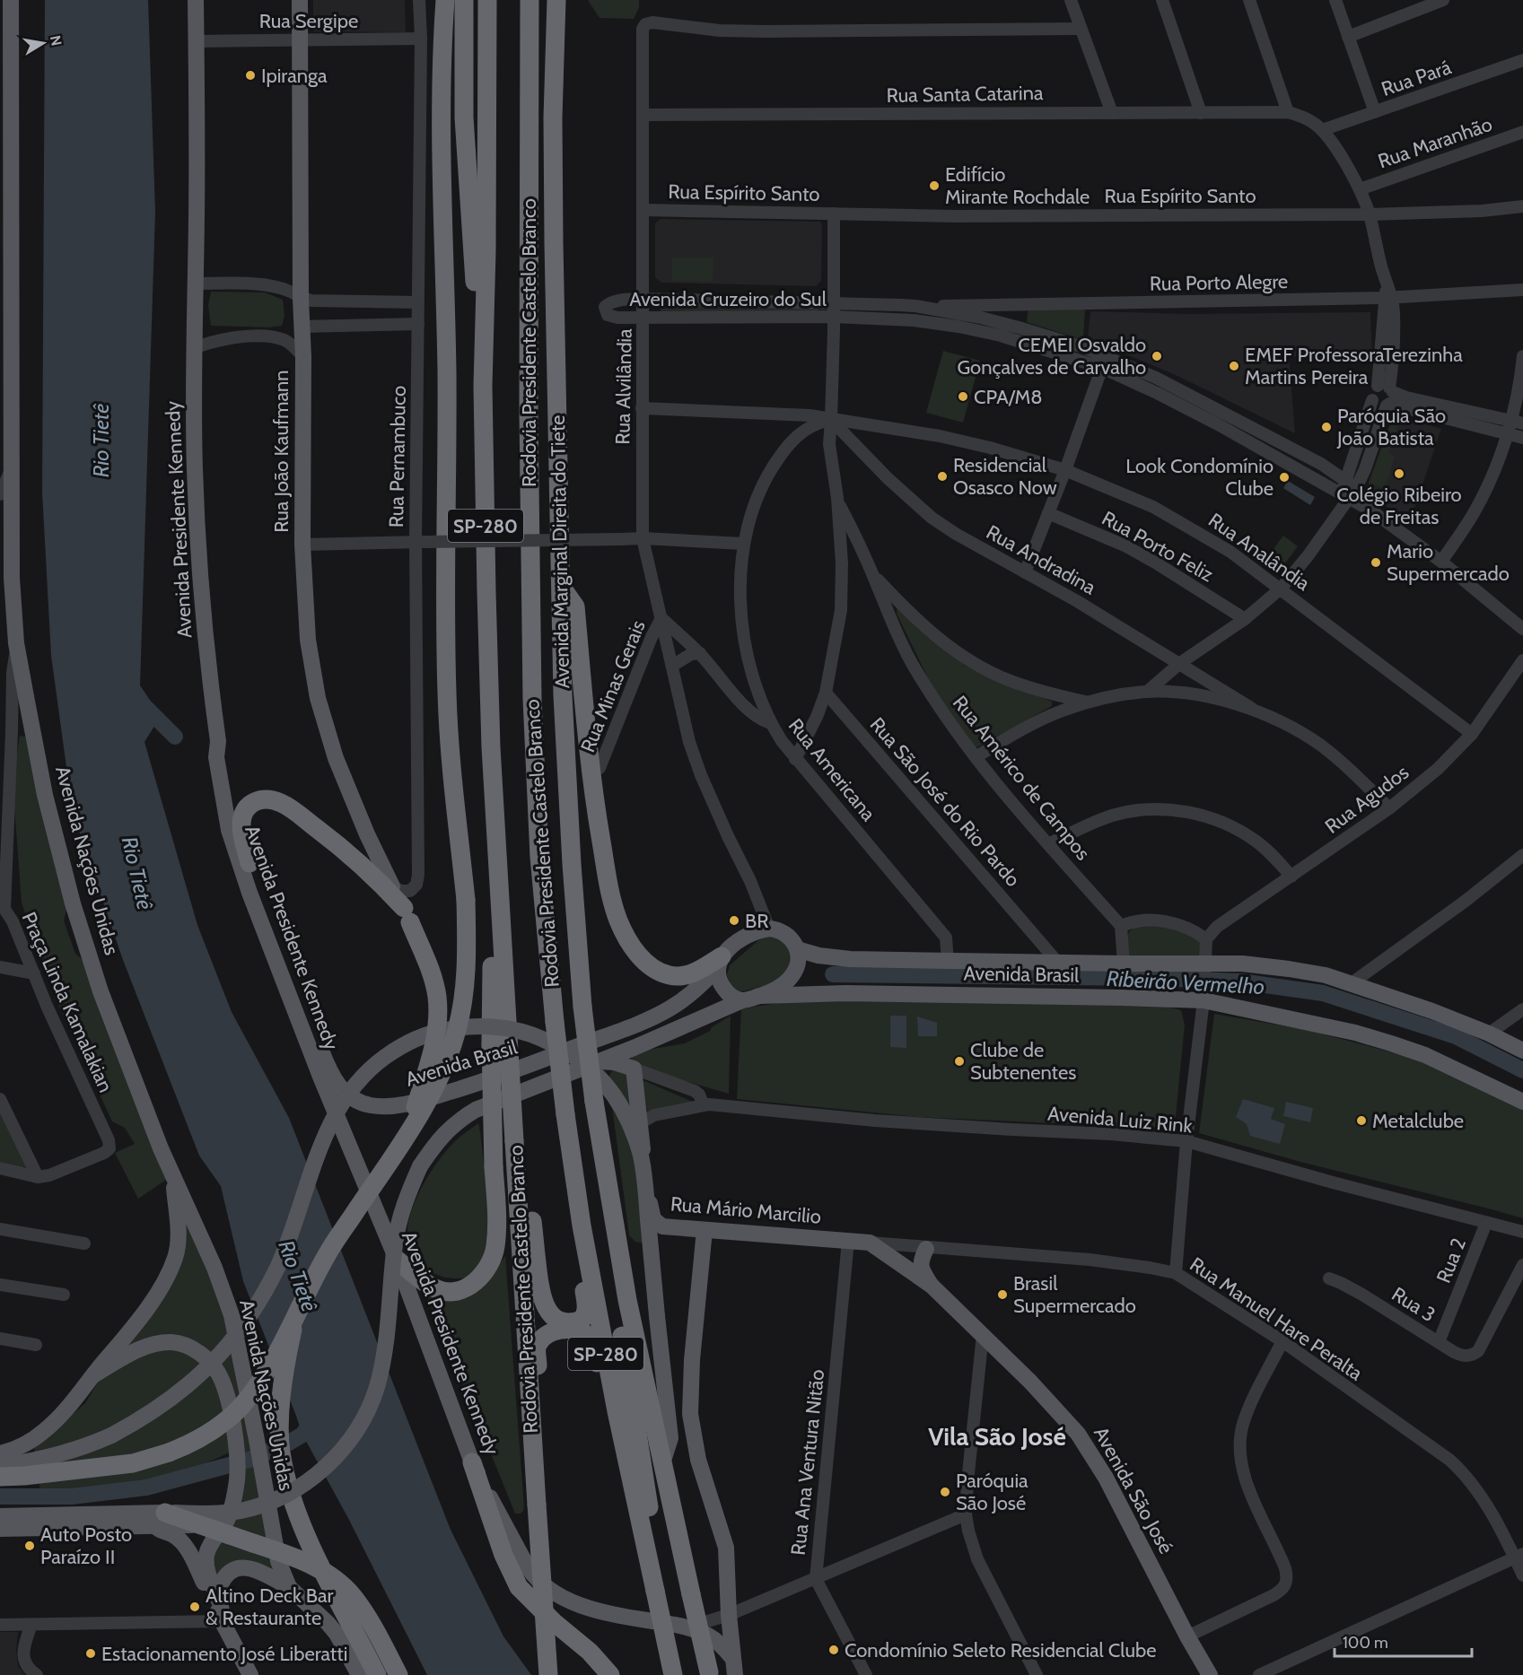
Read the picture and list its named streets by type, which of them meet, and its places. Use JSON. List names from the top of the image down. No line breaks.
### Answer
{"streets":{"highway":["Rodovia Presidente Castelo Branco","SP-280","Avenida Marginal Direita do Tiete"],"main road":["Rua João Kaufmann","Avenida Presidente Kennedy","Avenida Nações Unidas","Avenida Brasil","Rua Mário Marcilio","Avenida São José"],"street":["Rua Sergipe","Rua Pará","Rua Santa Catarina","Rua Maranhão","Rua Espírito Santo","Rua Porto Alegre","Avenida Cruzeiro do Sul","Rua Alvilândia","Rua Pernambuco","Rua Porto Feliz","Rua Analândia","Rua Andradina","Rua Minas Gerais","Rua Americana","Rua Américo de Campos","Rua Agudos","Rua São José do Rio Pardo","Praça Linda Kamalakian","Avenida Luiz Rink","Rua 2","Rua 3","Rua Manuel Hare Peralta","Rua Ana Ventura Nitão"]},"crossings":[["Rua Sergipe","Rua João Kaufmann"],["Rua Sergipe","Rua Pernambuco"],["Rua Sergipe","Avenida Presidente Kennedy"],["Rua Santa Catarina","Rua Alvilândia"],["Rua Espírito Santo","Rua Alvilândia"],["Rua Porto Alegre","Avenida Cruzeiro do Sul"],["Avenida Cruzeiro do Sul","Rua Alvilândia"],["Rua Alvilândia","Rua Analândia"],["Rua Alvilândia","Rua Minas Gerais"],["Rua Alvilândia","Avenida Brasil"],["Rua João Kaufmann","Rua Pernambuco"],["Avenida Presidente Kennedy","Avenida Brasil"],["Rua Analândia","Rua Andradina"],["Rua Analândia","Rua Americana"],["Rua Analândia","Rua Agudos"],["Rua Andradina","Rua Americana"],["Rua Americana","Avenida Brasil"],["Rua São José do Rio Pardo","Avenida Brasil"],["Avenida Nações Unidas","Praça Linda Kamalakian"],["Avenida Luiz Rink","Rua Mário Marcilio"],["Avenida Luiz Rink","Rua 2"],["Rua Mário Marcilio","Rua Manuel Hare Peralta"],["Rua Mário Marcilio","Rua Ana Ventura Nitão"],["Rua Mário Marcilio","Avenida São José"],["Rua 2","Rua 3"]],"districts":["Vila São José"],"water":["Rio Tietê","Ribeirão Vermelho"],"places":["Ipiranga","Edifício Mirante Rochdale","CEMEI Osvaldo Gonçalves de Carvalho","EMEF ProfessoraTerezinha Martins Pereira","CPA/M8","Paróquia São João Batista","Colégio Ribeiro de Freitas","Residencial Osasco Now","Look Condomínio Clube","Mario Supermercado","BR","Clube de Subtenentes","Metalclube","Brasil Supermercado","Paróquia São José","Auto Posto Paraízo II","Altino Deck Bar & Restaurante","Condomínio Seleto Residencial Clube","Estacionamento José Liberatti"],"scale_bar":"100 m","north":"right"}
